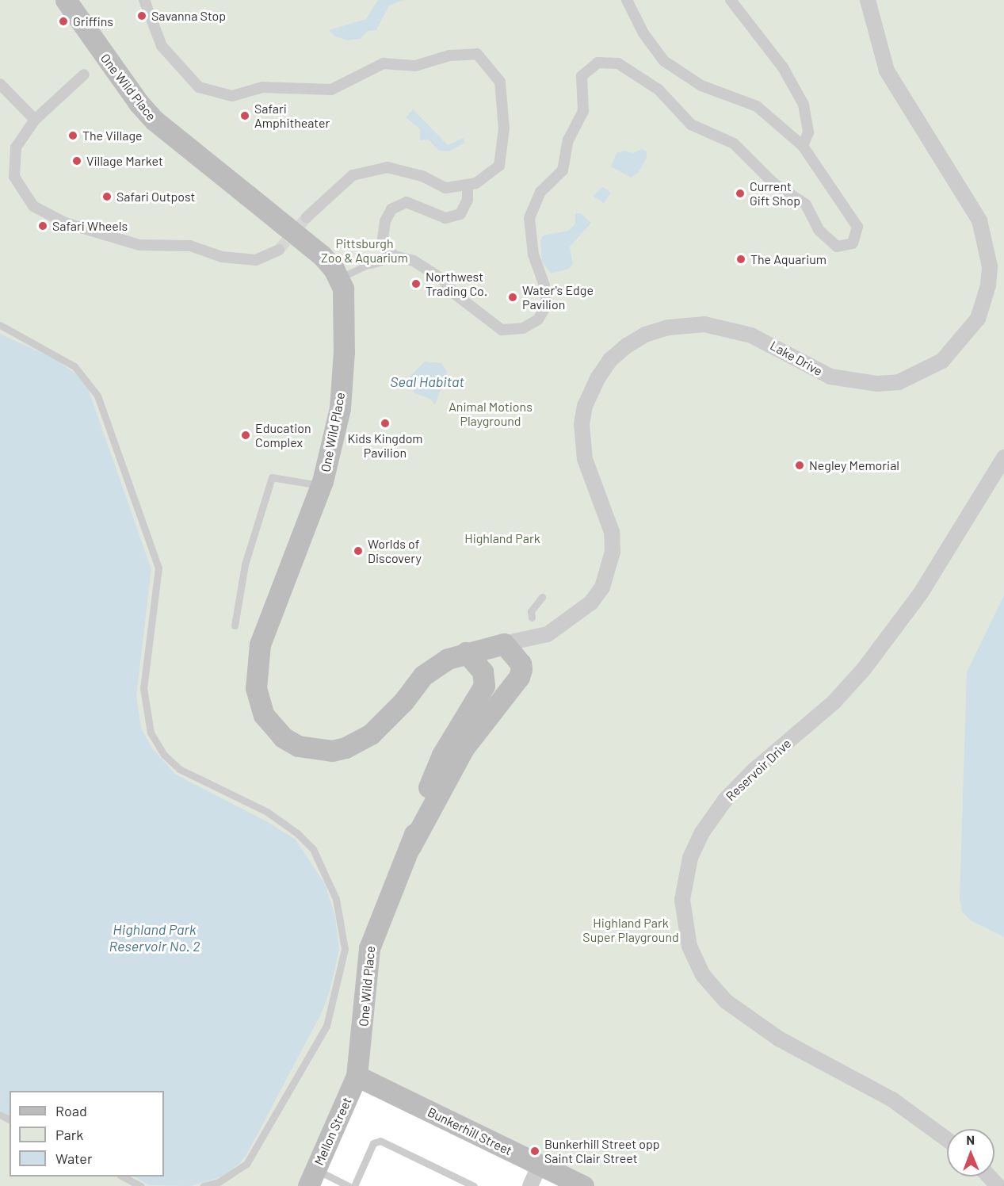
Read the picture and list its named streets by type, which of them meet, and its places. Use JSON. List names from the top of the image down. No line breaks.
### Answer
{"streets":{"main road":["One Wild Place","Mellon Street","Bunkerhill Street"],"street":["Lake Drive","Reservoir Drive"]},"crossings":[["One Wild Place","Lake Drive"],["One Wild Place","Mellon Street"],["One Wild Place","Bunkerhill Street"],["Mellon Street","Bunkerhill Street"]],"water":["Seal Habitat","Highland Park Reservoir No. 2"],"parks":["Pittsburgh Zoo & Aquarium","Animal Motions Playground","Highland Park","Highland Park Super Playground"],"places":["Savanna Stop","Griffins","Safari Amphitheater","The Village","Village Market","Current Gift Shop","Safari Outpost","Safari Wheels","The Aquarium","Northwest Trading Co.","Water's Edge Pavilion","Kids Kingdom Pavilion","Education Complex","Negley Memorial","Worlds of Discovery","Bunkerhill Street opp Saint Clair Street"],"legend":["Road","Park","Water"],"north":"top"}
